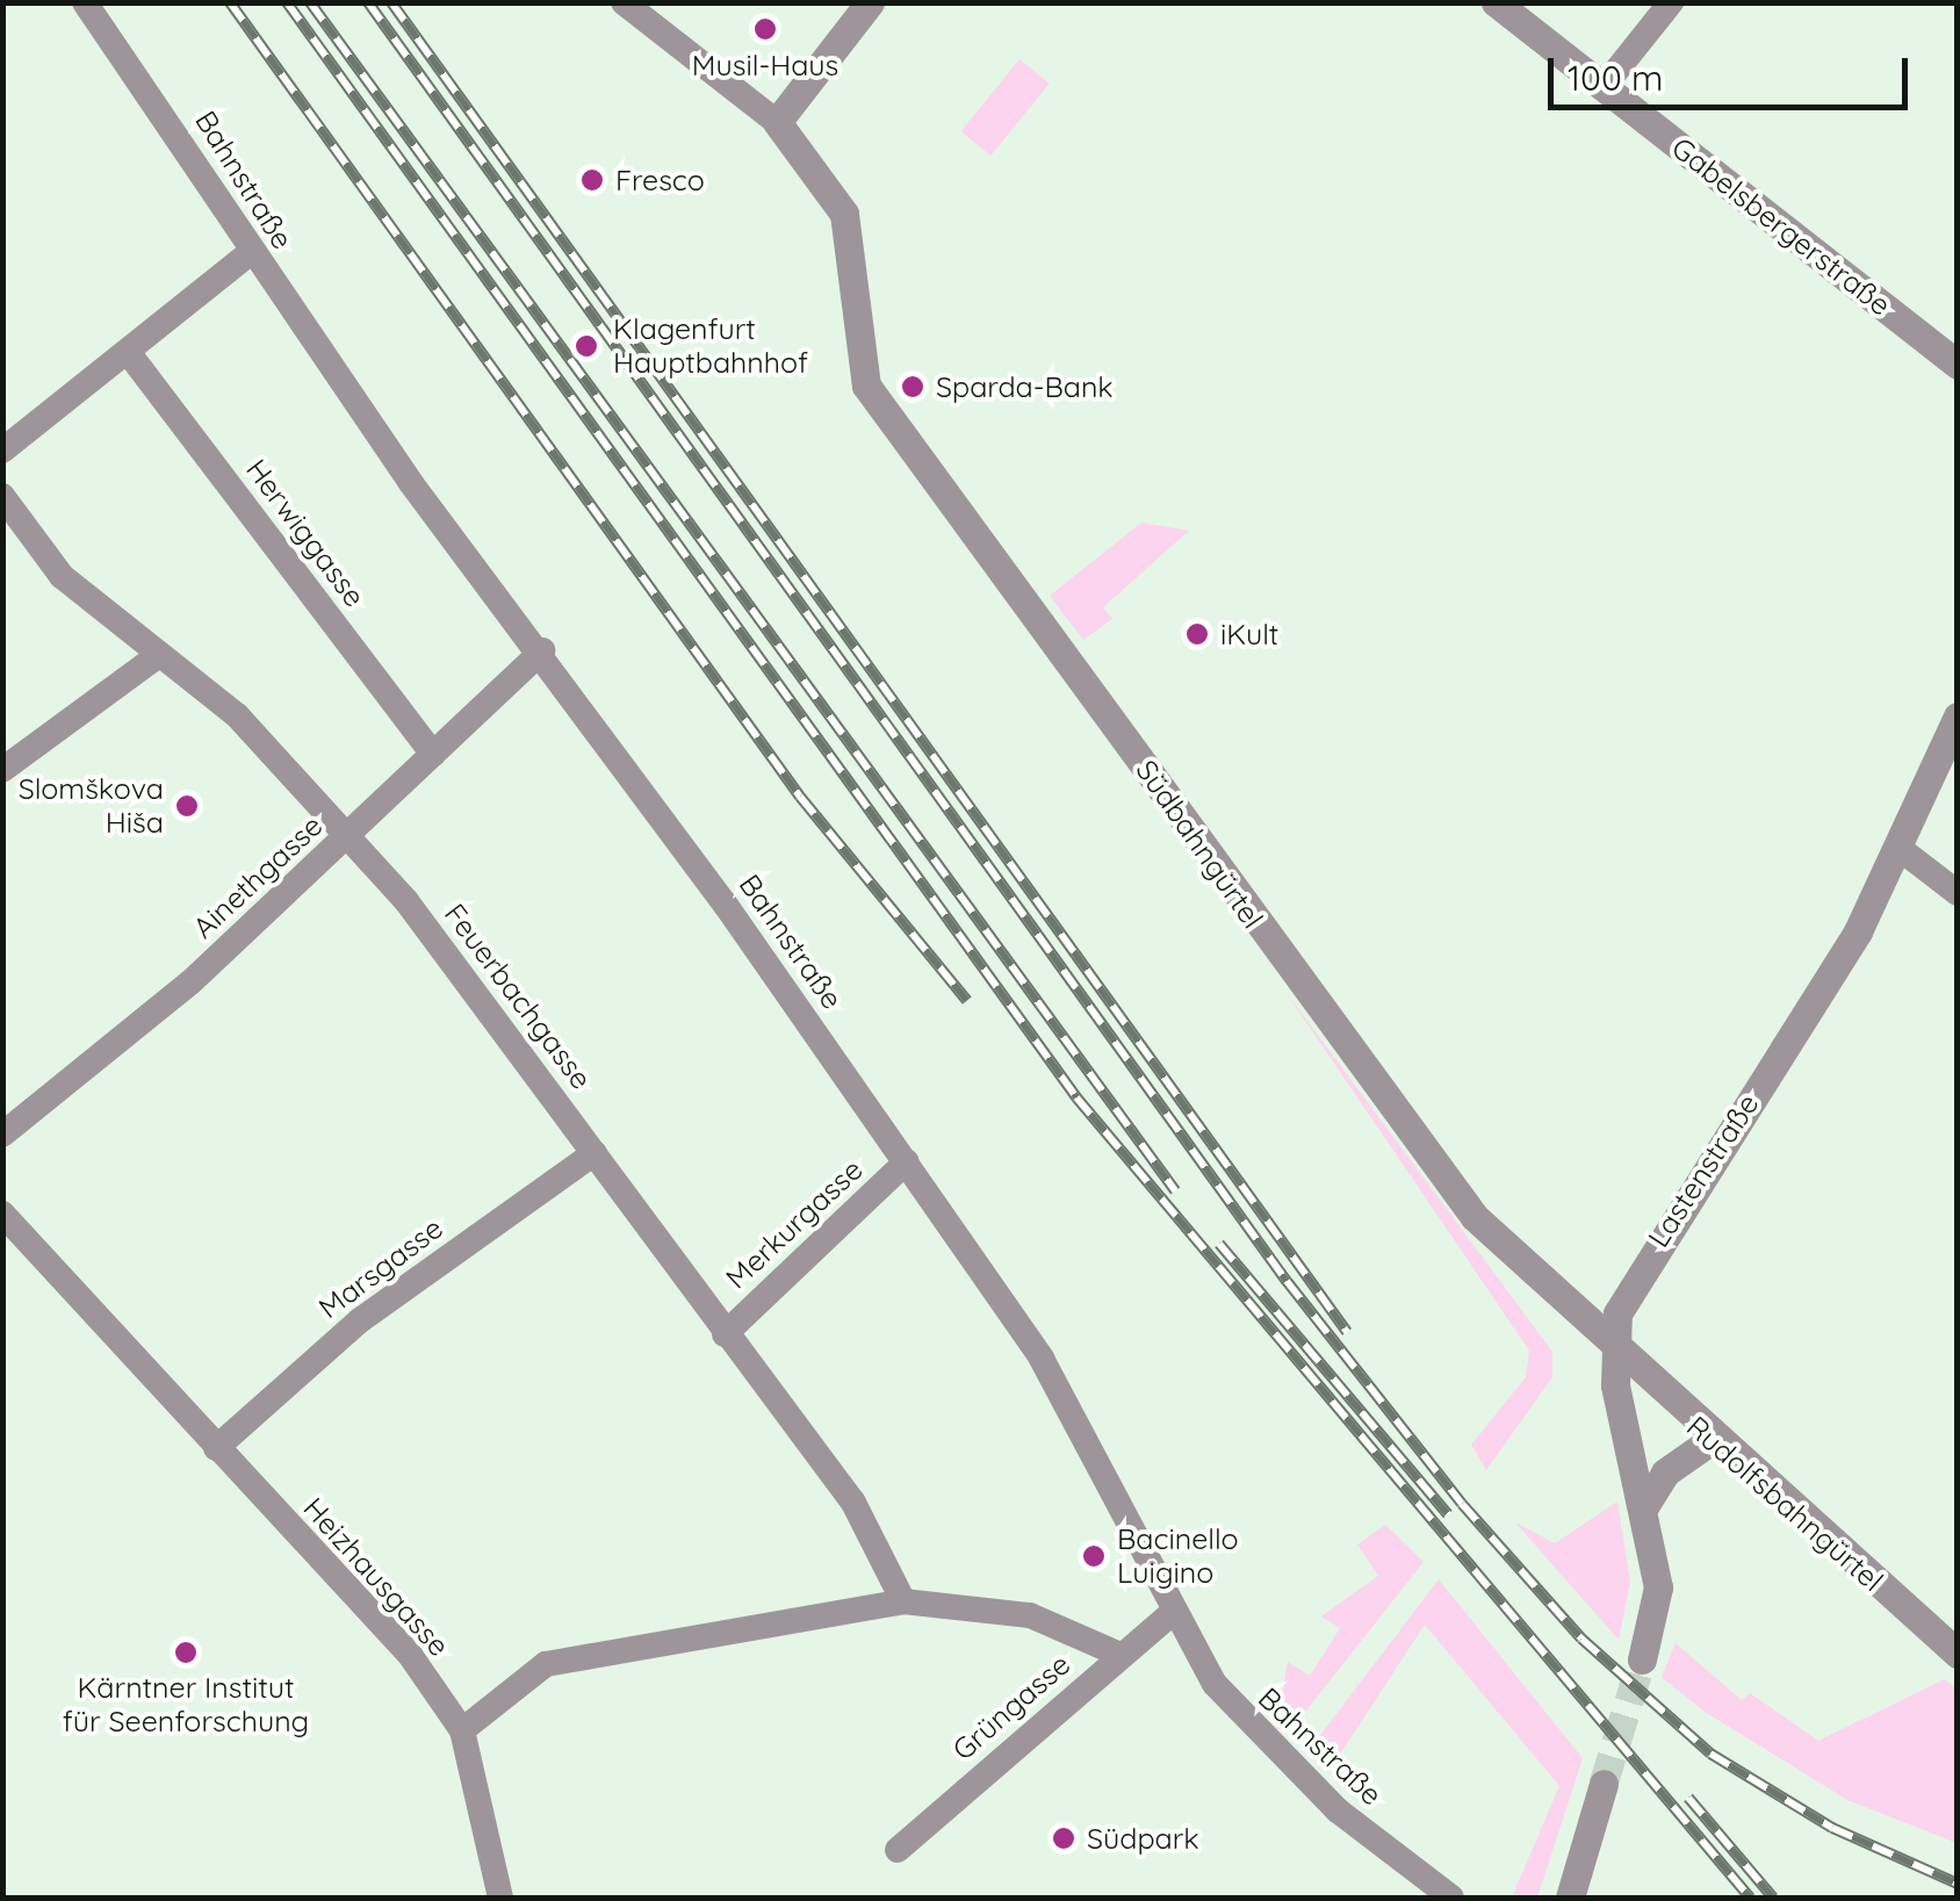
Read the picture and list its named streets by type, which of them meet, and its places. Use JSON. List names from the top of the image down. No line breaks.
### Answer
{"streets":{"street":["Bahnstraße","Gabelsbergerstraße","Herwiggasse","Südbahngürtel","Ainethgasse","Feuerbachgasse","Lastenstraße","Merkurgasse","Marsgasse","Rudolfsbahngürtel","Heizhausgasse","Grüngasse"]},"crossings":[["Bahnstraße","Ainethgasse"],["Bahnstraße","Merkurgasse"],["Bahnstraße","Grüngasse"],["Herwiggasse","Ainethgasse"],["Südbahngürtel","Lastenstraße"],["Südbahngürtel","Rudolfsbahngürtel"],["Ainethgasse","Feuerbachgasse"],["Feuerbachgasse","Merkurgasse"],["Feuerbachgasse","Marsgasse"],["Lastenstraße","Rudolfsbahngürtel"],["Marsgasse","Heizhausgasse"]],"places":["Musil-Haus","Fresco","Klagenfurt Hauptbahnhof","Sparda-Bank","iKult","Slomškova Hiša","Bacinello Luigino","Kärntner Institut für Seenforschung","Südpark"],"scale_bar":"100 m"}
